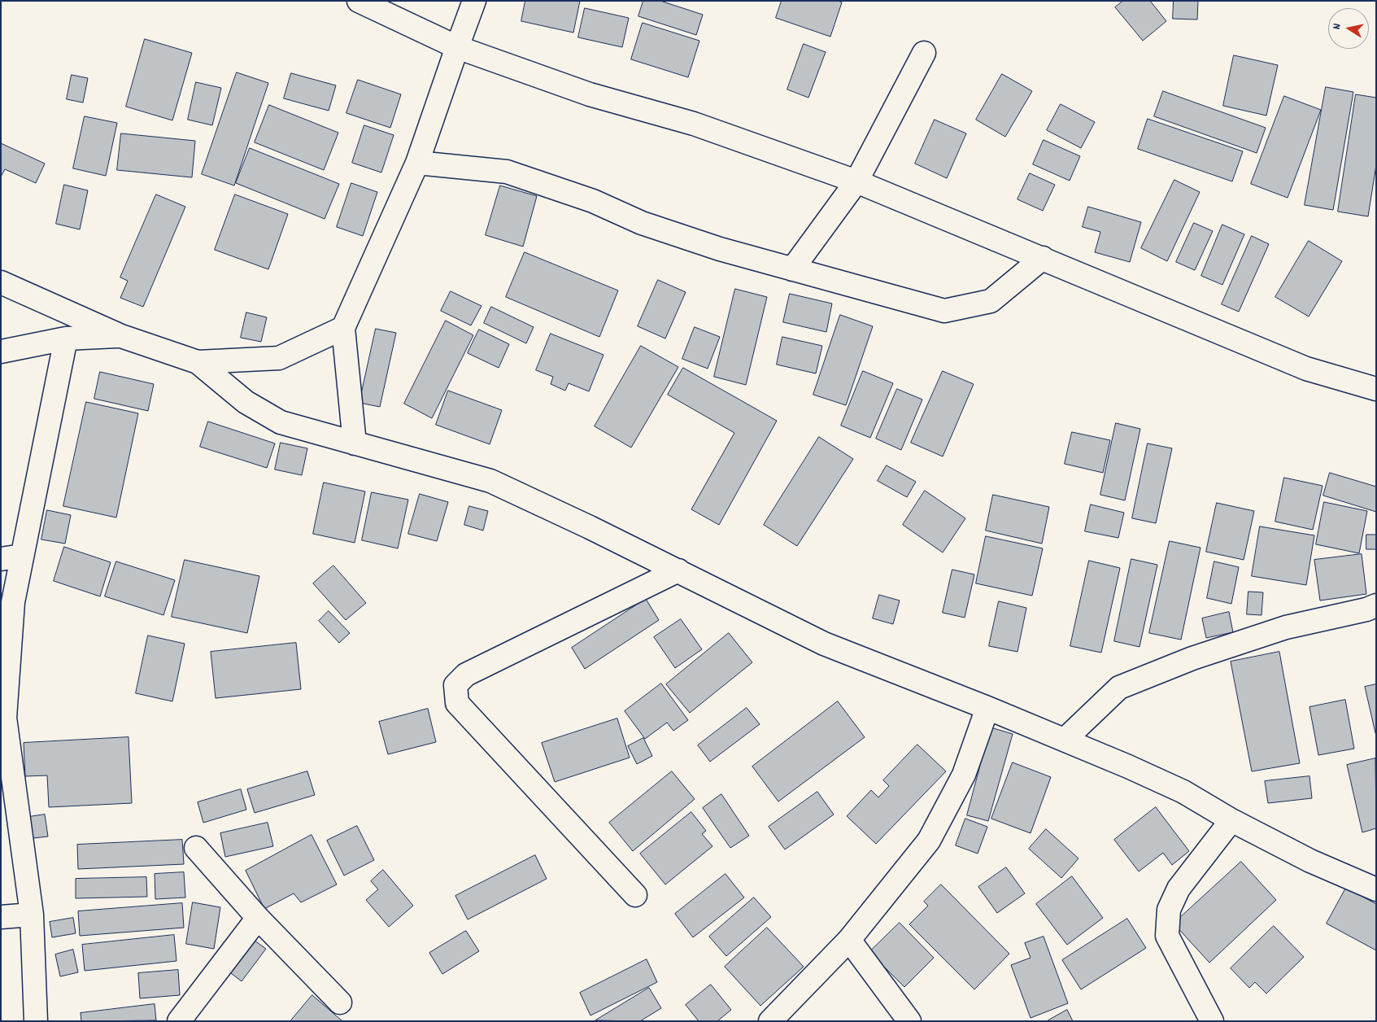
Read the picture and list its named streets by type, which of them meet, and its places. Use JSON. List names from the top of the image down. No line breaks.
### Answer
{"north":"left"}
